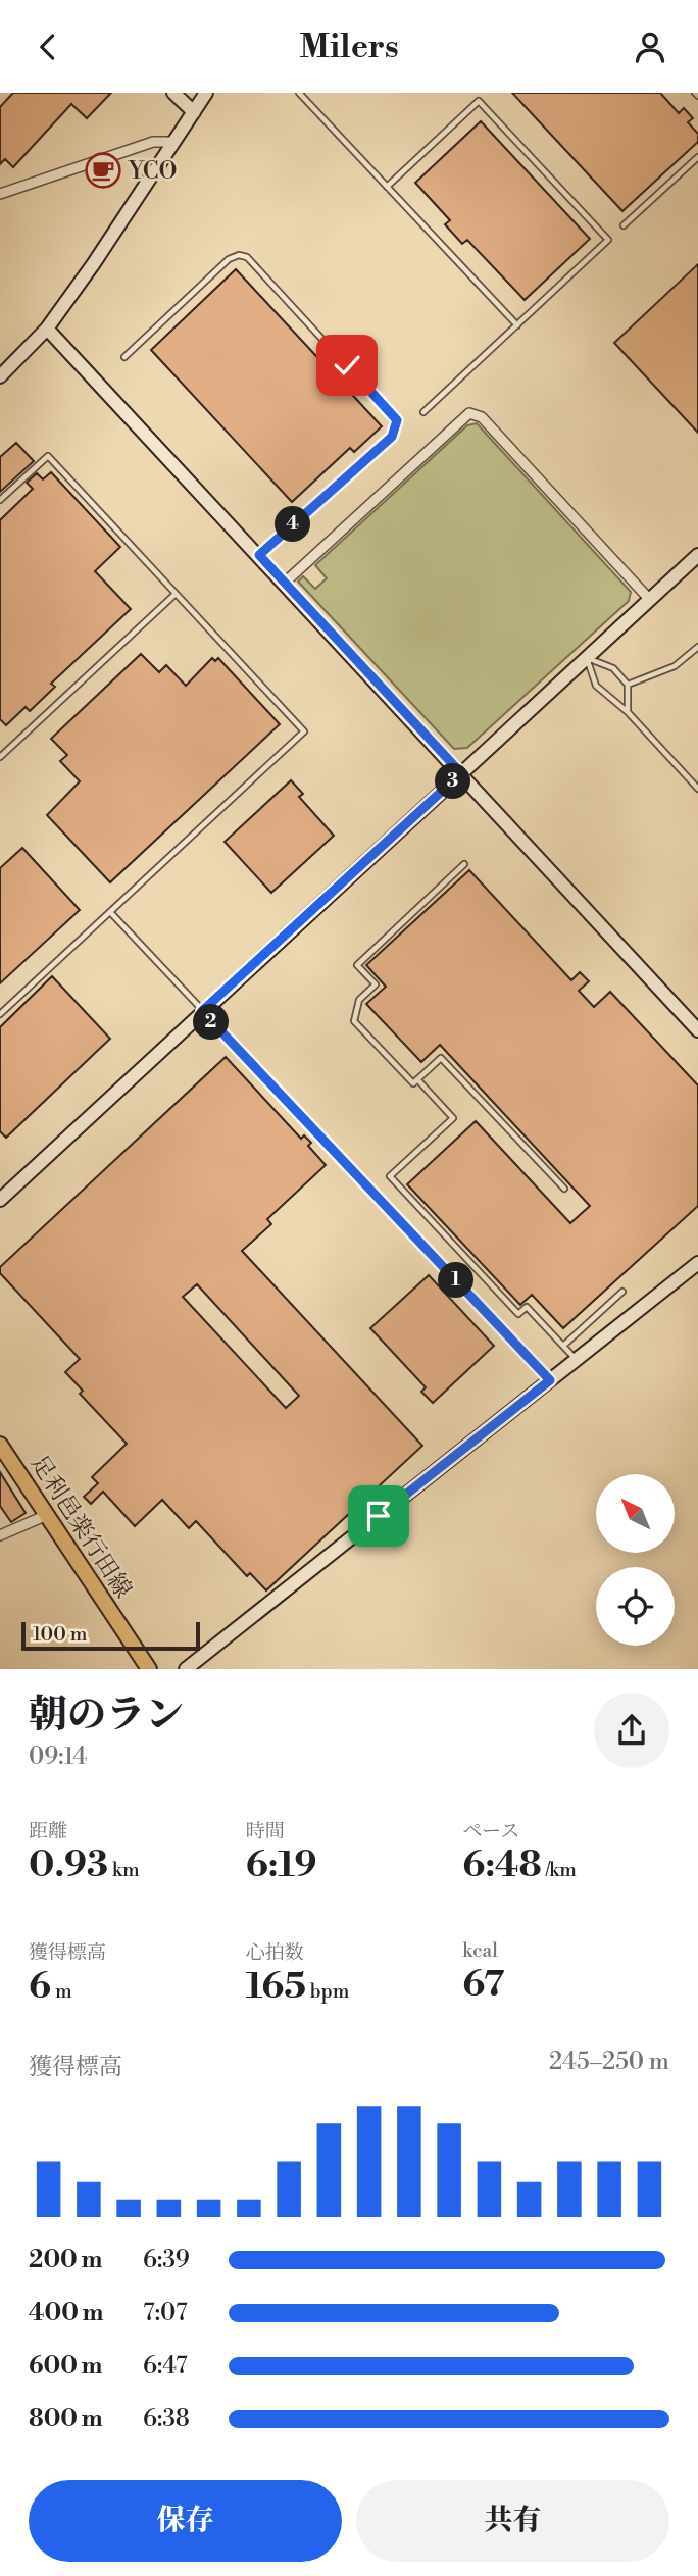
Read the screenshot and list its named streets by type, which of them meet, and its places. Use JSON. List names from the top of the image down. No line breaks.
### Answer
{"streets":{"main road":["足利邑楽行田線"]},"places":{"cafe":["YCO"]},"scale_bar":"100 m","north":"top left","page":{"header":"Milers","pins":["4","3","2","1"],"scale":"100 m","heading":["朝のラン","09:14"],"stats":[["距離","0.93 km"],["時間","6:19"],["ペース","6:48 /km"],["獲得標高","6 m"],["心拍数","165 bpm"],["kcal","67"]],"chart":["獲得標高","245–250 m"],"list":[{"name":"200 m","note":"6:39"},{"name":"400 m","note":"7:07"},{"name":"600 m","note":"6:47"},{"name":"800 m","note":"6:38"}],"buttons":["保存","共有"]}}
